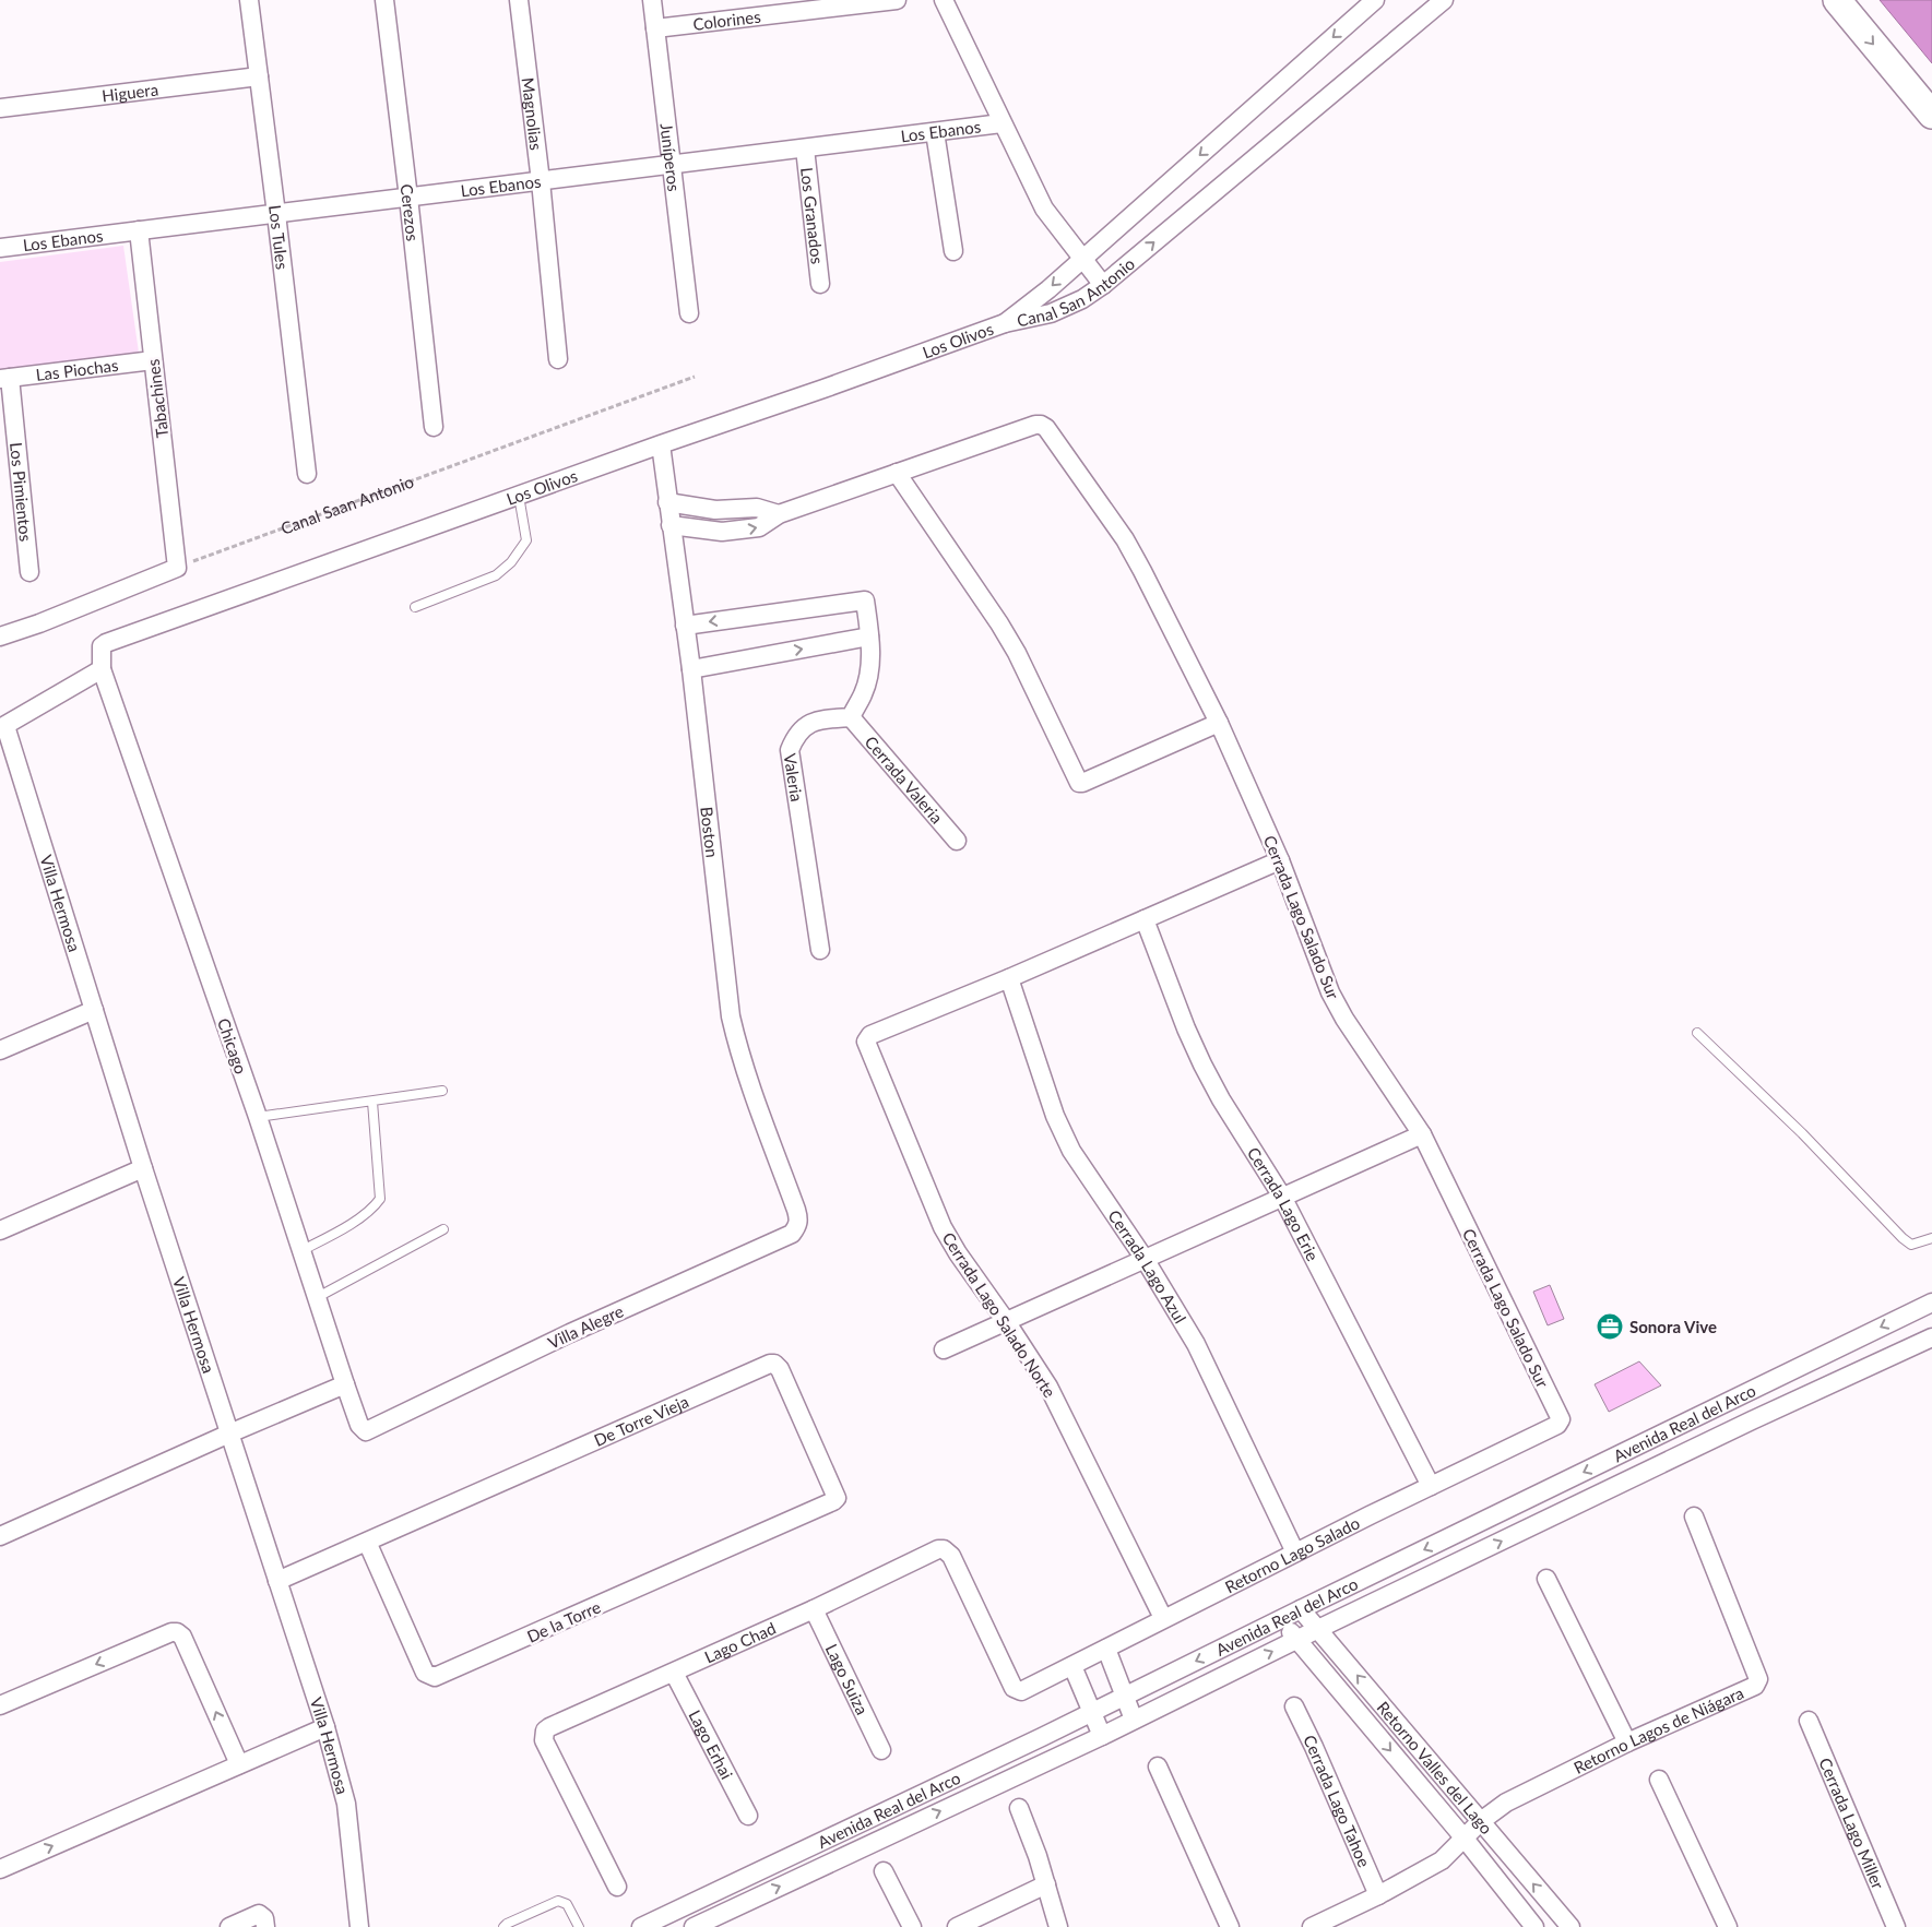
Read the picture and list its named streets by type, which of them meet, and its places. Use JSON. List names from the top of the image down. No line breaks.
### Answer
{"streets":{"street":["Colorines","Higuera","Magnolias","Los Ebanos","Juníperos","Cerezos","Los Granados","Los Tules","Canal San Antonio","Los Olivos","Las Piochas","Tabachines","Los Pimientos","Valeria","Cerrada Valeria","Boston","Villa Hermosa","Cerrada Lago Salado Sur","Chicago","Cerrada Lago Erie","Cerrada Lago Azul","Cerrada Lago Salado Norte","Villa Alegre","De Torre Vieja","Avenida Real del Arco","Retorno Lago Salado","De la Torre","Lago Chad","Lago Suiza","Retorno Lagos de Niágara","Lago Erhai","Retorno Valles del Lago","Cerrada Lago Tahoe","Cerrada Lago Miller"],"path":["Canal Saan Antonio"]},"crossings":[["Colorines","Juníperos"],["Higuera","Los Tules"],["Magnolias","Los Ebanos"],["Los Ebanos","Juníperos"],["Los Ebanos","Cerezos"],["Los Ebanos","Los Granados"],["Los Ebanos","Los Tules"],["Los Ebanos","Tabachines"],["Canal San Antonio","Los Olivos"],["Los Olivos","Boston"],["Los Olivos","Chicago"],["Las Piochas","Tabachines"],["Las Piochas","Los Pimientos"],["Tabachines","Canal Saan Antonio"],["Valeria","Cerrada Valeria"],["Boston","Villa Alegre"],["Cerrada Lago Salado Sur","Retorno Lago Salado"],["Chicago","Villa Alegre"],["Cerrada Lago Erie","Retorno Lago Salado"],["Cerrada Lago Azul","Cerrada Lago Salado Norte"],["Cerrada Lago Azul","Retorno Lago Salado"],["Cerrada Lago Salado Norte","Retorno Lago Salado"],["De Torre Vieja","De la Torre"],["Avenida Real del Arco","Retorno Valles del Lago"],["Retorno Lago Salado","Lago Chad"],["Lago Chad","Lago Suiza"],["Lago Chad","Lago Erhai"],["Retorno Lagos de Niágara","Retorno Valles del Lago"],["Retorno Lagos de Niágara","Cerrada Lago Tahoe"]],"places":{"office":["Sonora Vive"]}}
